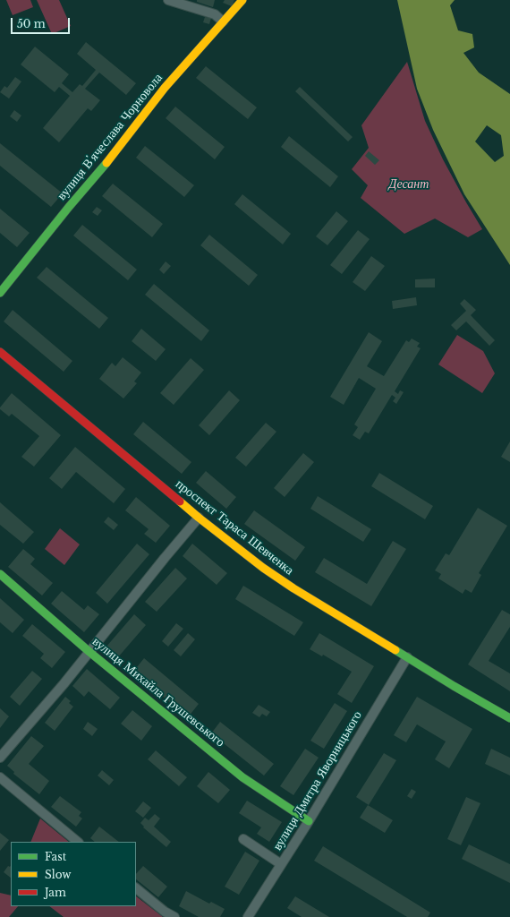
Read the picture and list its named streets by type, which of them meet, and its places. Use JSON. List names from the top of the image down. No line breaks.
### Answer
{"streets":{"street":["вулиця Вʼячеслава Чорновола","проспект Тараса Шевченка","вулиця Михайла Грушевського","вулиця Дмитра Яворницького"]},"crossings":[["проспект Тараса Шевченка","вулиця Дмитра Яворницького"],["вулиця Михайла Грушевського","вулиця Дмитра Яворницького"]],"parks":["Десант"],"legend":["Fast","Slow","Jam"],"scale_bar":"50 m"}
